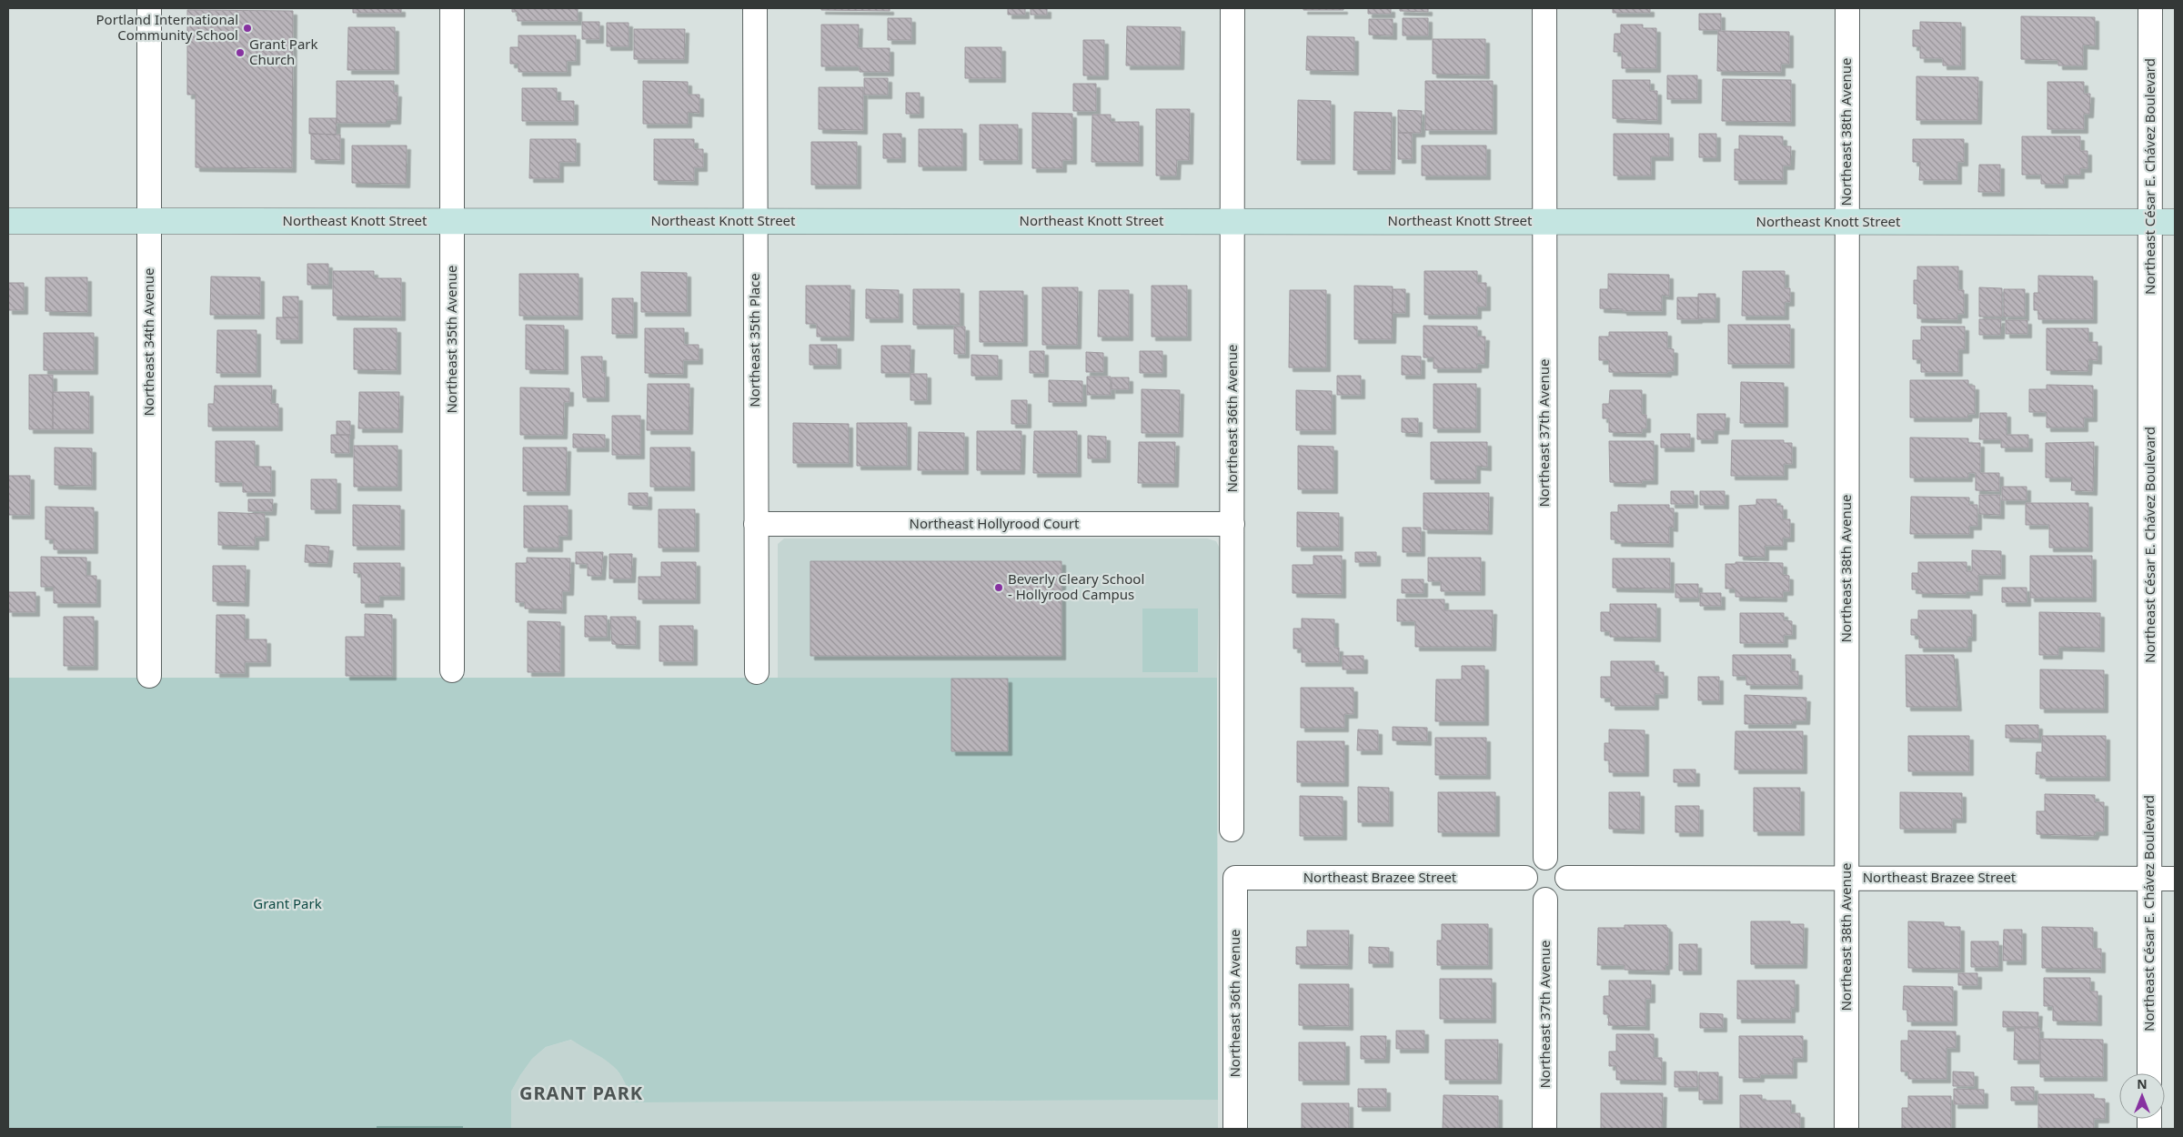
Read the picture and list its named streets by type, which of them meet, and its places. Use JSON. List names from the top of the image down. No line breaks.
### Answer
{"streets":{"street":["Northeast 38th Avenue","Northeast César E. Chávez Boulevard","Northeast Knott Street","Northeast 35th Avenue","Northeast 35th Place","Northeast 34th Avenue","Northeast 36th Avenue","Northeast 37th Avenue","Northeast Hollyrood Court","Northeast Brazee Street"]},"crossings":[["Northeast 38th Avenue","Northeast Knott Street"],["Northeast 38th Avenue","Northeast Brazee Street"],["Northeast César E. Chávez Boulevard","Northeast Knott Street"],["Northeast César E. Chávez Boulevard","Northeast Brazee Street"],["Northeast Knott Street","Northeast 35th Avenue"],["Northeast Knott Street","Northeast 35th Place"],["Northeast Knott Street","Northeast 34th Avenue"],["Northeast Knott Street","Northeast 36th Avenue"],["Northeast Knott Street","Northeast 37th Avenue"],["Northeast 35th Place","Northeast Hollyrood Court"],["Northeast 36th Avenue","Northeast Hollyrood Court"],["Northeast 36th Avenue","Northeast Brazee Street"],["Northeast 37th Avenue","Northeast Brazee Street"]],"districts":["GRANT PARK"],"parks":["Grant Park"],"places":["Portland International Community School","Grant Park Church","Beverly Cleary School - Hollyrood Campus"],"north":"top"}
